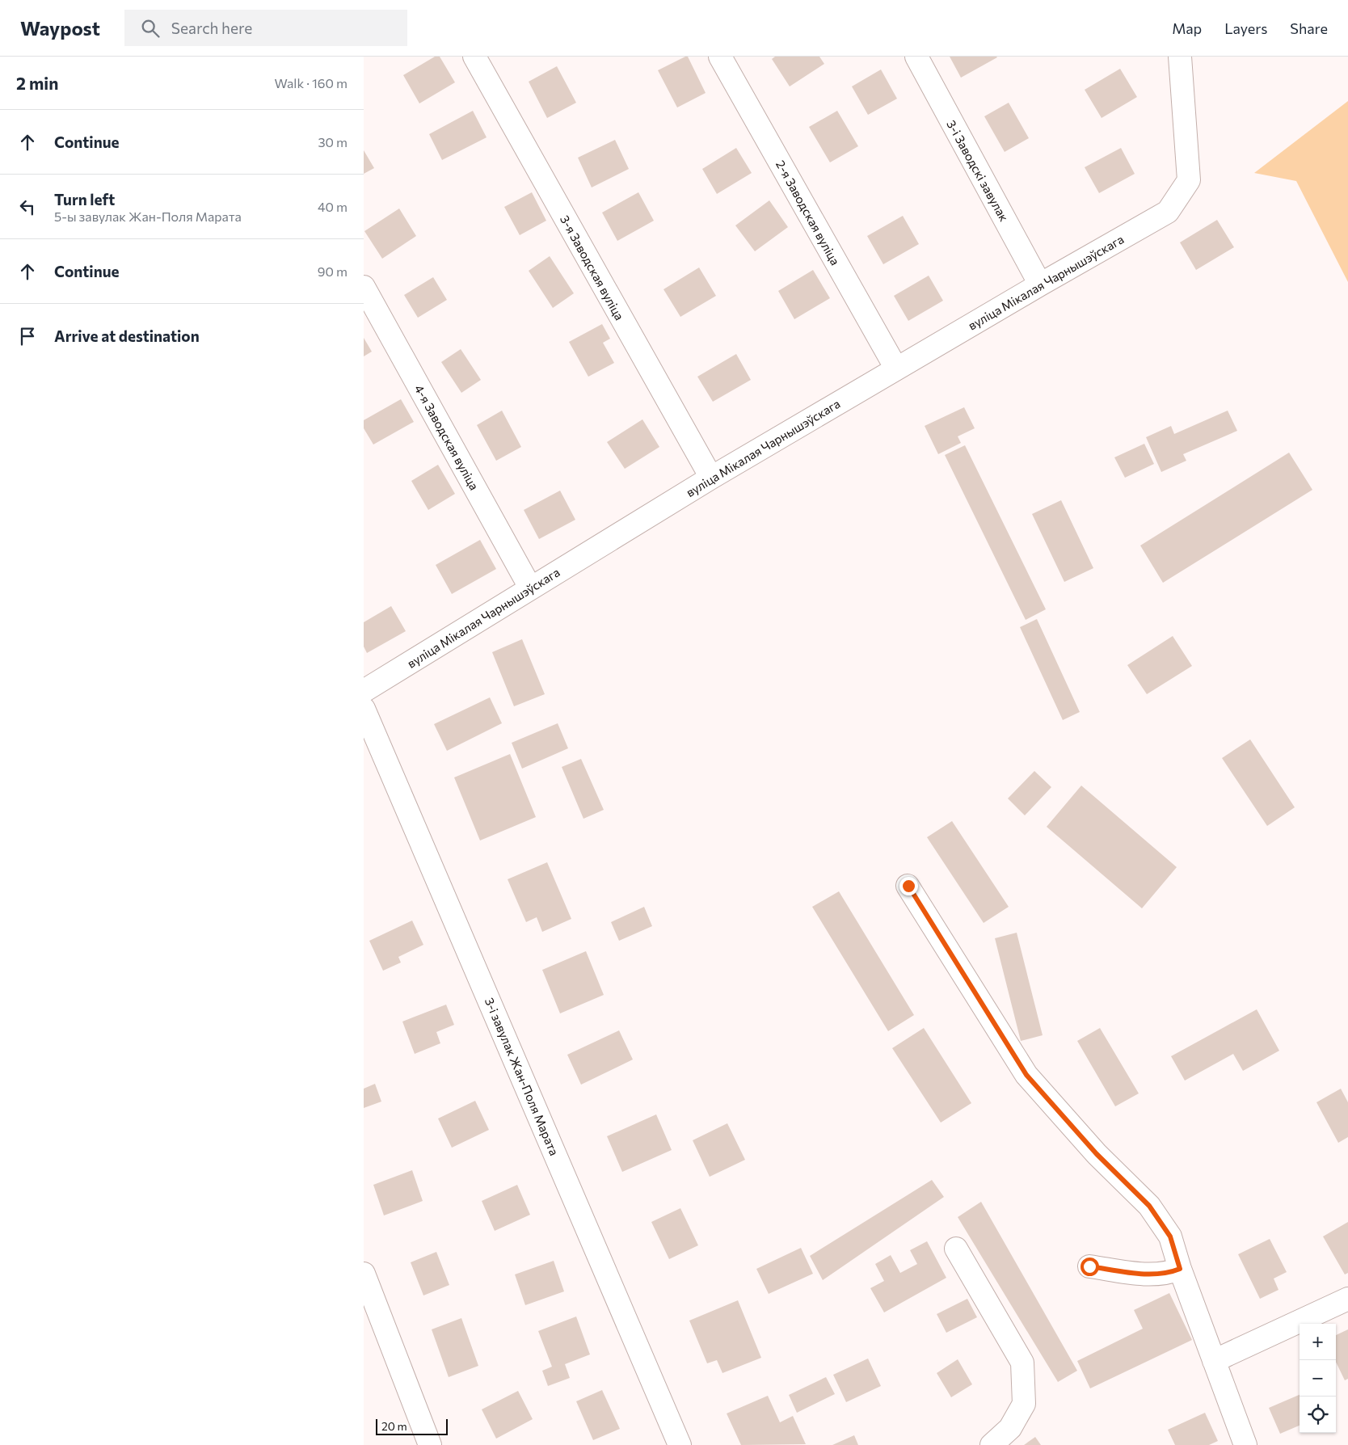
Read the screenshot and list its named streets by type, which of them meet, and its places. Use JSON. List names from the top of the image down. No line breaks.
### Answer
{"streets":{"street":["3-і Заводскі завулак","2-я Заводская вуліца","3-я Заводская вуліца","вуліца Мікалая Чарнышэўскага","4-я Заводская вуліца","3-і завулак Жан-Поля Марата"]},"crossings":[["3-і Заводскі завулак","вуліца Мікалая Чарнышэўскага"],["2-я Заводская вуліца","вуліца Мікалая Чарнышэўскага"],["3-я Заводская вуліца","вуліца Мікалая Чарнышэўскага"],["вуліца Мікалая Чарнышэўскага","4-я Заводская вуліца"]],"scale_bar":"20 m","page":{"header":"Waypost","search":"Search here","nav":["Map","Layers","Share"],"heading":["2 min","Walk · 160 m"],"list":[["Continue","30 m"],["Turn left","5-ы завулак Жан-Поля Марата","40 m"],["Continue","90 m"],"Arrive at destination"],"map_buttons":["+","−"],"scale":"20 m"}}
